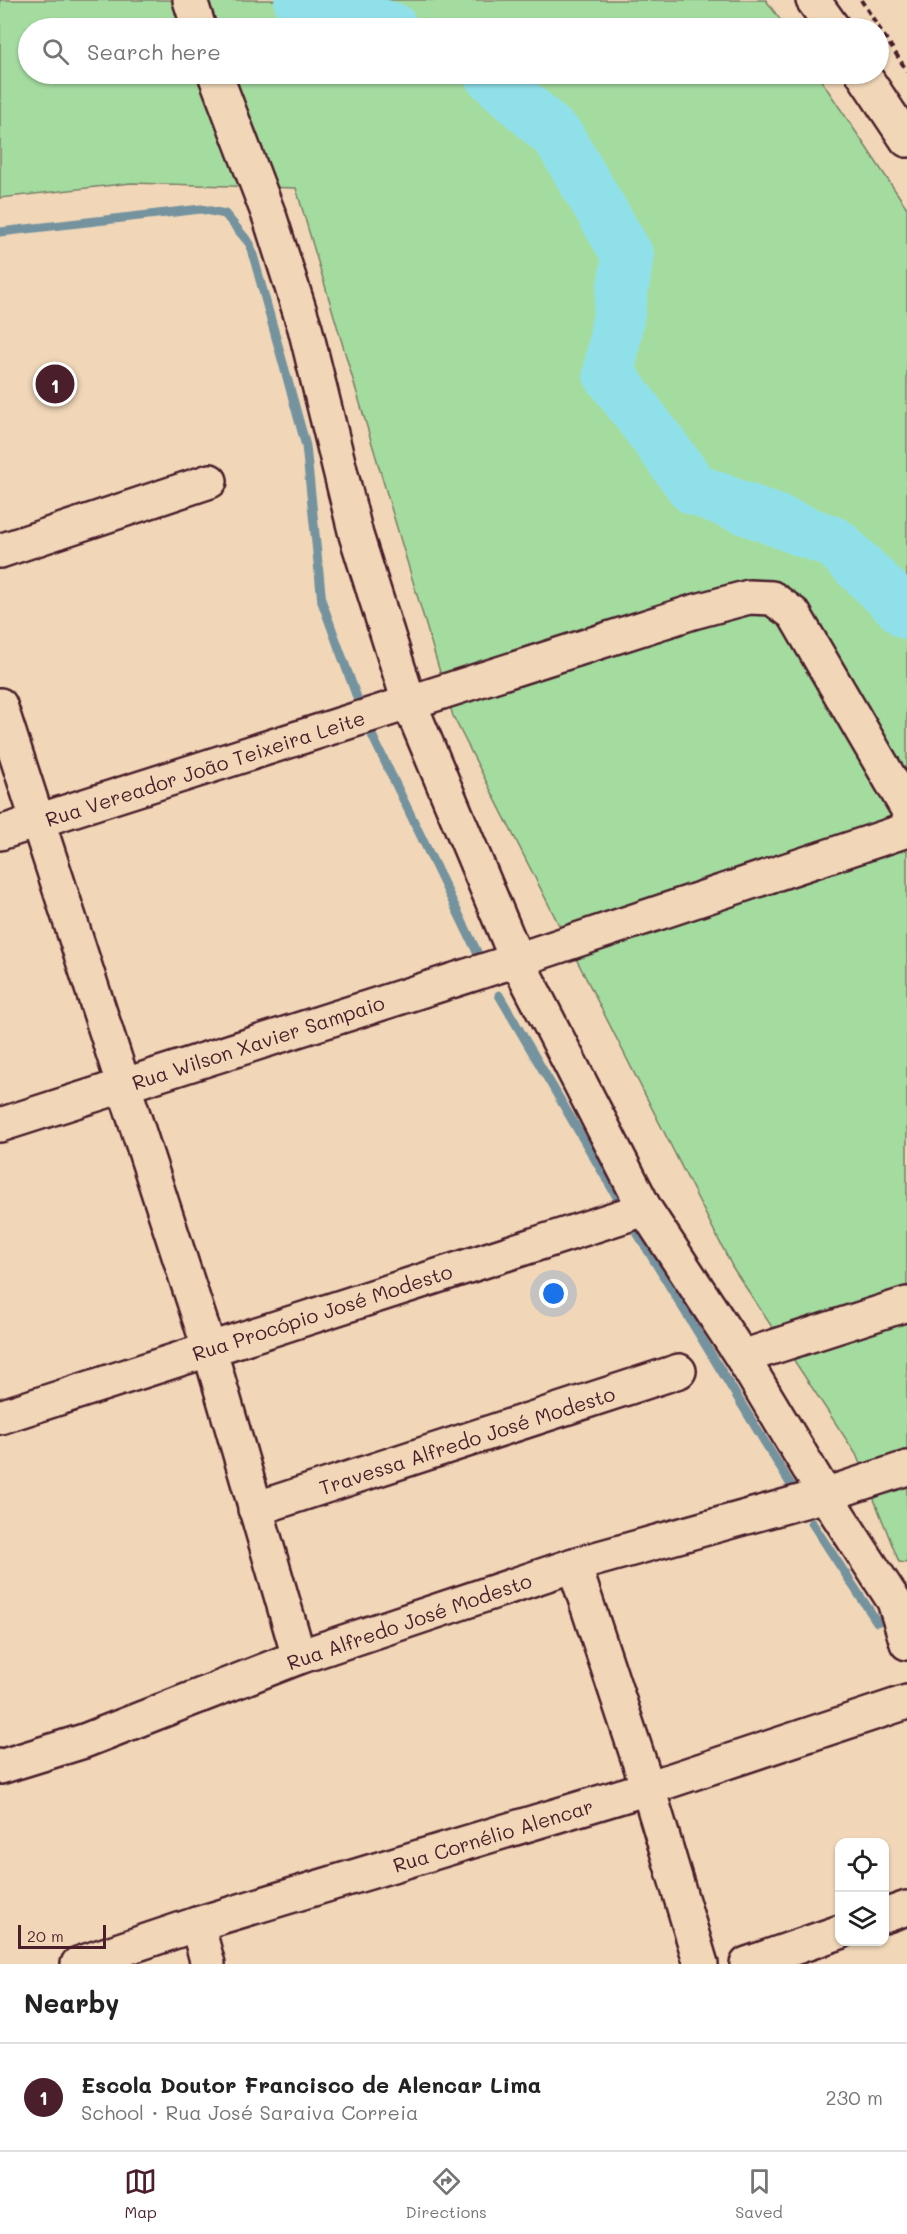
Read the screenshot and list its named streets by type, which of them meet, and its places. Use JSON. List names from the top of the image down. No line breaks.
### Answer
{"streets":{"street":["Rua Vereador João Teixeira Leite","Rua Wilson Xavier Sampaio","Rua Procópio José Modesto","Travessa Alfredo José Modesto","Rua Alfredo José Modesto","Rua Cornélio Alencar"]},"scale_bar":"20 m","page":{"search":"Search here","pins":"1","scale":"20 m","heading":"Nearby","list":[{"mark":"1","name":"Escola Doutor Francisco de Alencar Lima","note":"School · Rua José Saraiva Correia","value":"230 m"}],"nav":["Map","Directions","Saved"]}}
